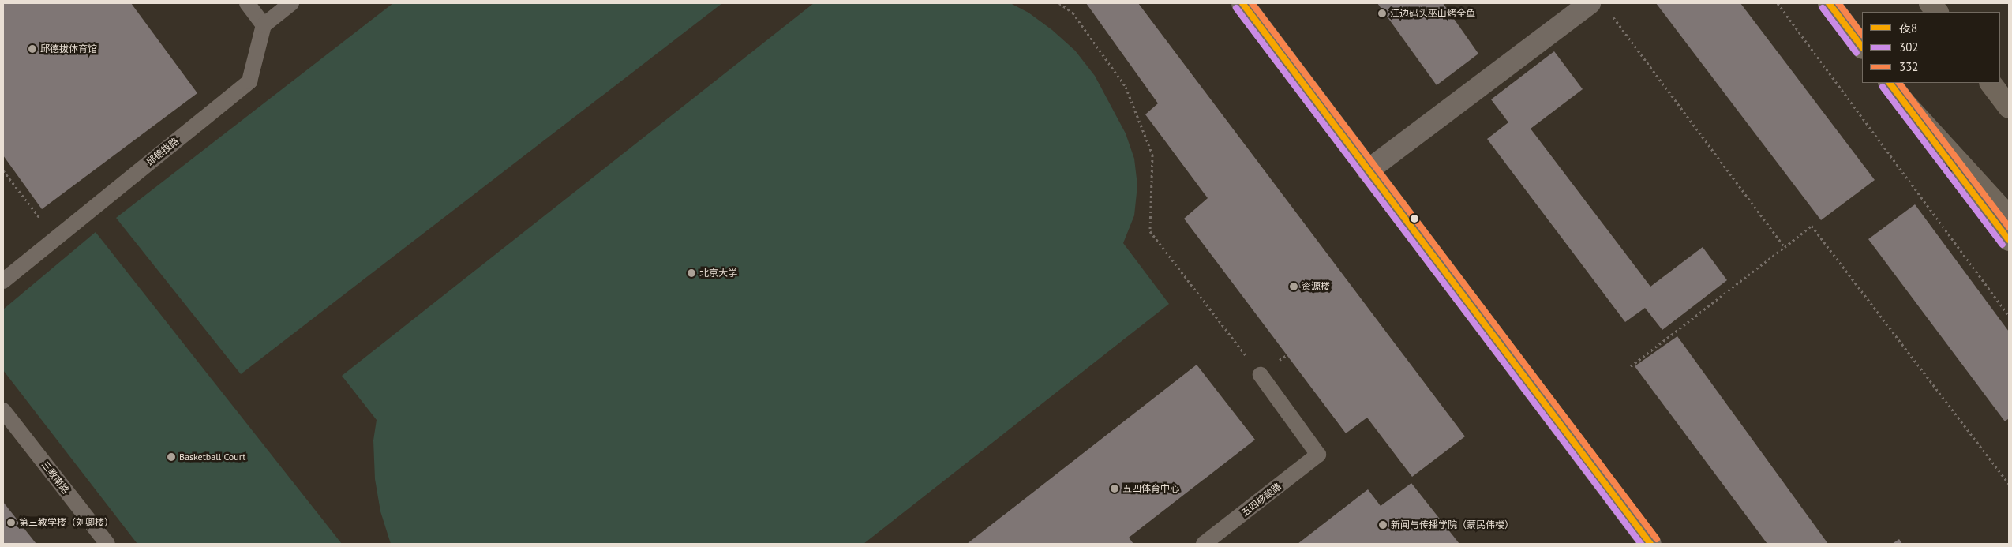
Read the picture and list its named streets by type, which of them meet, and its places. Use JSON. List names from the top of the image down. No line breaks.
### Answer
{"streets":{"lane":["邱德拔路","三教南路","五四核酸路"]},"places":["江边码头巫山烤全鱼","邱德拔体育馆","北京大学","资源楼","Basketball Court","五四体育中心","第三教学楼（刘卿楼）","新闻与传播学院（蒙民伟楼）"],"lines":["transit line 夜8","transit line 332","transit line 302"],"legend":["夜8","302","332"]}
